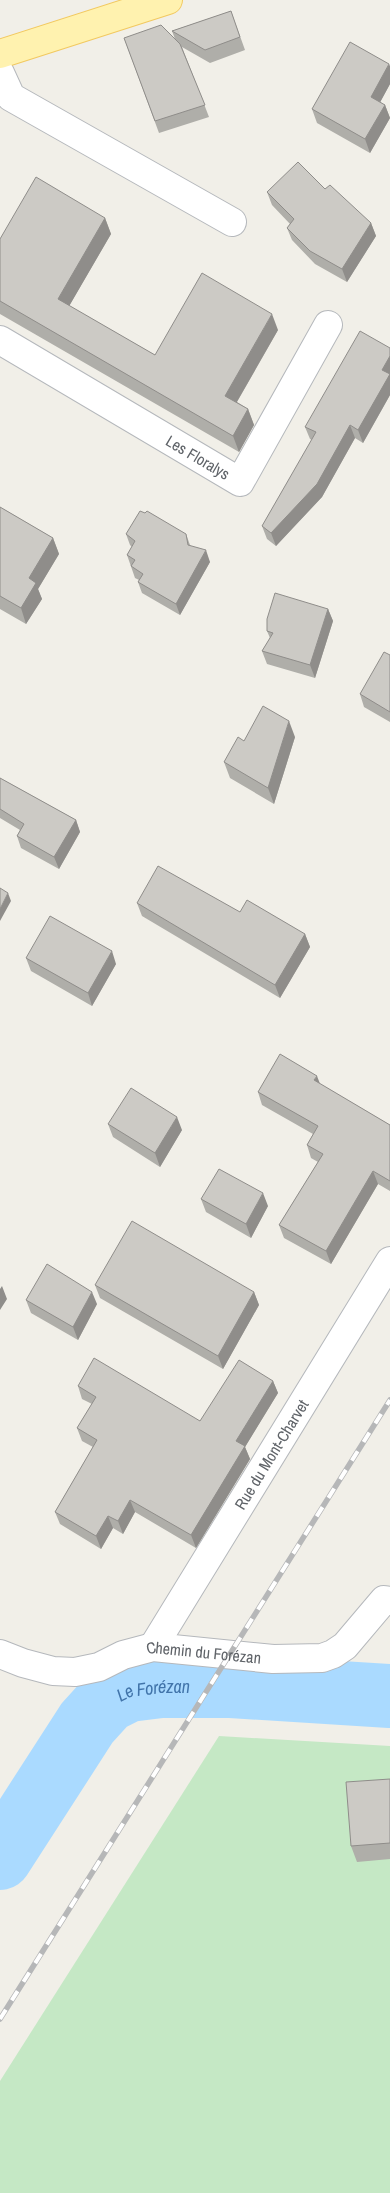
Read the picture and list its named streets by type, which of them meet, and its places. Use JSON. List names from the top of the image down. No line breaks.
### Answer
{"streets":{"street":["Les Floralys","Rue du Mont-Charvet","Chemin du Forézan"]},"crossings":[["Rue du Mont-Charvet","Chemin du Forézan"]],"water":["Le Forézan"]}
